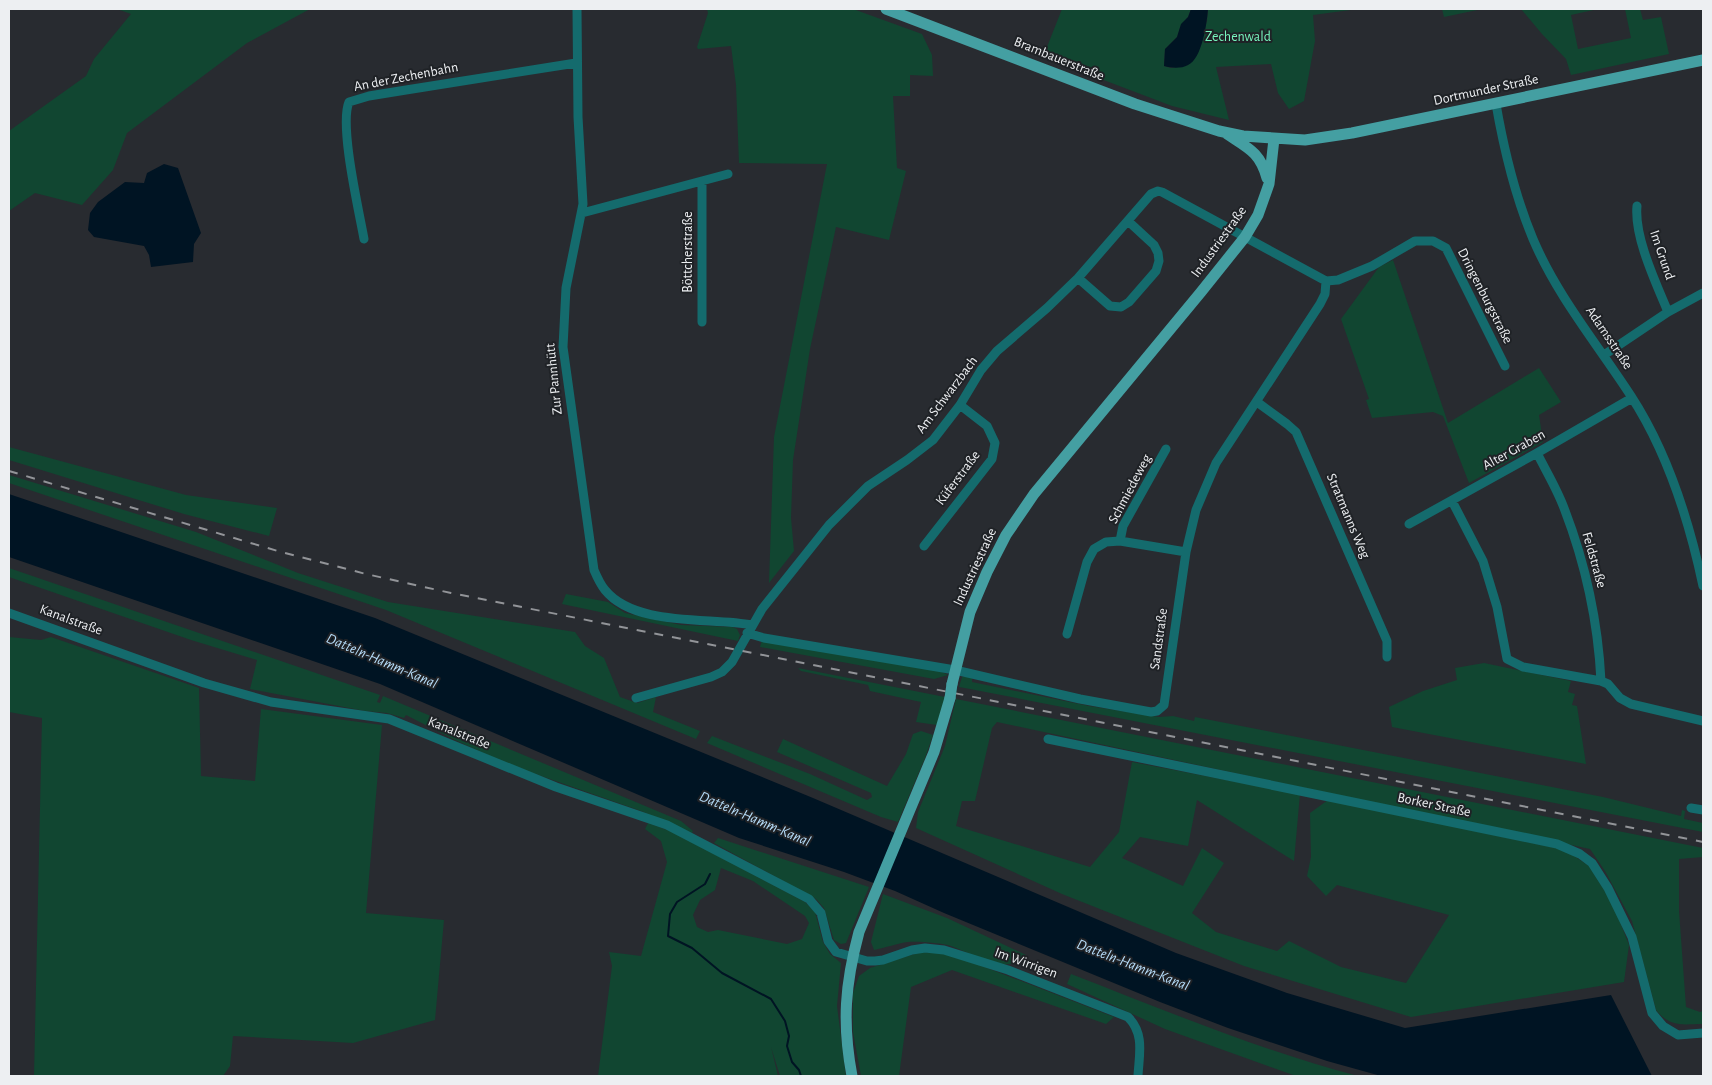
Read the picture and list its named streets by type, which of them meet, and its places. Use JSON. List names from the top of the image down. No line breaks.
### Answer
{"streets":{"main road":["Brambauerstraße","Dortmunder Straße","Industriestraße"],"street":["An der Zechenbahn","Böttcherstraße","Im Grund","Dringenburgstraße","Adamsstraße","Zur Pannhütt","Am Schwarzbach","Alter Graben","Küferstraße","Schmiedeweg","Stratmanns Weg","Feldstraße","Kanalstraße","Sandstraße","Borker Straße","Im Wirrigen"]},"crossings":[["Brambauerstraße","Dortmunder Straße"],["Brambauerstraße","Industriestraße"],["An der Zechenbahn","Zur Pannhütt"],["Dortmunder Straße","Industriestraße"],["Dortmunder Straße","Adamsstraße"],["Industriestraße","Am Schwarzbach"],["Industriestraße","Kanalstraße"],["Industriestraße","Sandstraße"],["Industriestraße","Im Wirrigen"],["Dringenburgstraße","Sandstraße"],["Adamsstraße","Alter Graben"],["Zur Pannhütt","Am Schwarzbach"],["Zur Pannhütt","Sandstraße"],["Am Schwarzbach","Küferstraße"],["Am Schwarzbach","Sandstraße"],["Alter Graben","Feldstraße"],["Schmiedeweg","Sandstraße"],["Stratmanns Weg","Sandstraße"],["Kanalstraße","Im Wirrigen"]],"water":["Datteln-Hamm-Kanal"],"parks":["Zechenwald"]}
